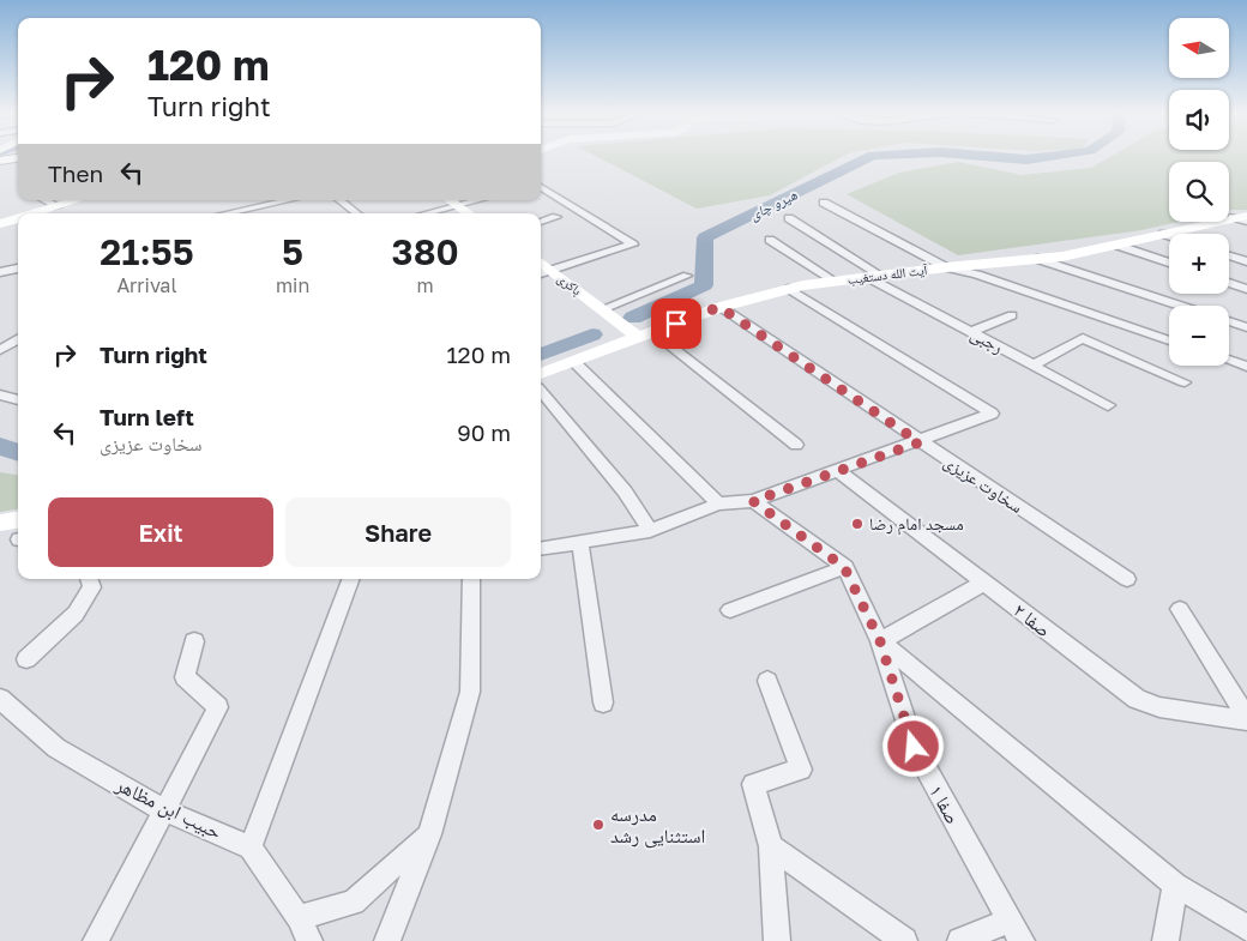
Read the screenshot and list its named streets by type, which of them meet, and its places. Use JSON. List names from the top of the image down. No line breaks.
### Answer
{"streets":{"main road":["آیت الله دستغیب","باکری"],"street":["رجبی","سخاوت عزیزی","صفا ۲","صفا ۱","حبیب ابن مظاهر"]},"crossings":[["آیت الله دستغیب","باکری"],["آیت الله دستغیب","رجبی"],["آیت الله دستغیب","سخاوت عزیزی"]],"water":["هیرو چای"],"places":["مسجد امام رضا","مدرسه استثنایی رشد"],"north":"left","page":{"map_buttons":["+","−"],"turn":["120 m","Turn right"],"then":"Then","eta":["21:55","Arrival","5","min","380","m"],"list":[{"name":"Turn right","value":"120 m"},{"name":"Turn left","note":"سخاوت عزیزی","value":"90 m"}],"buttons":["Exit","Share"]}}
